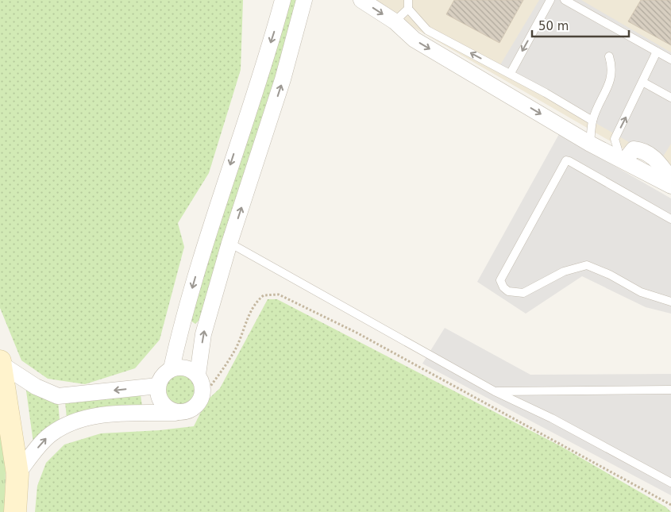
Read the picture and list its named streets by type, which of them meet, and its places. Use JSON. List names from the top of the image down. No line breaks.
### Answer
{"scale_bar":"50 m"}
